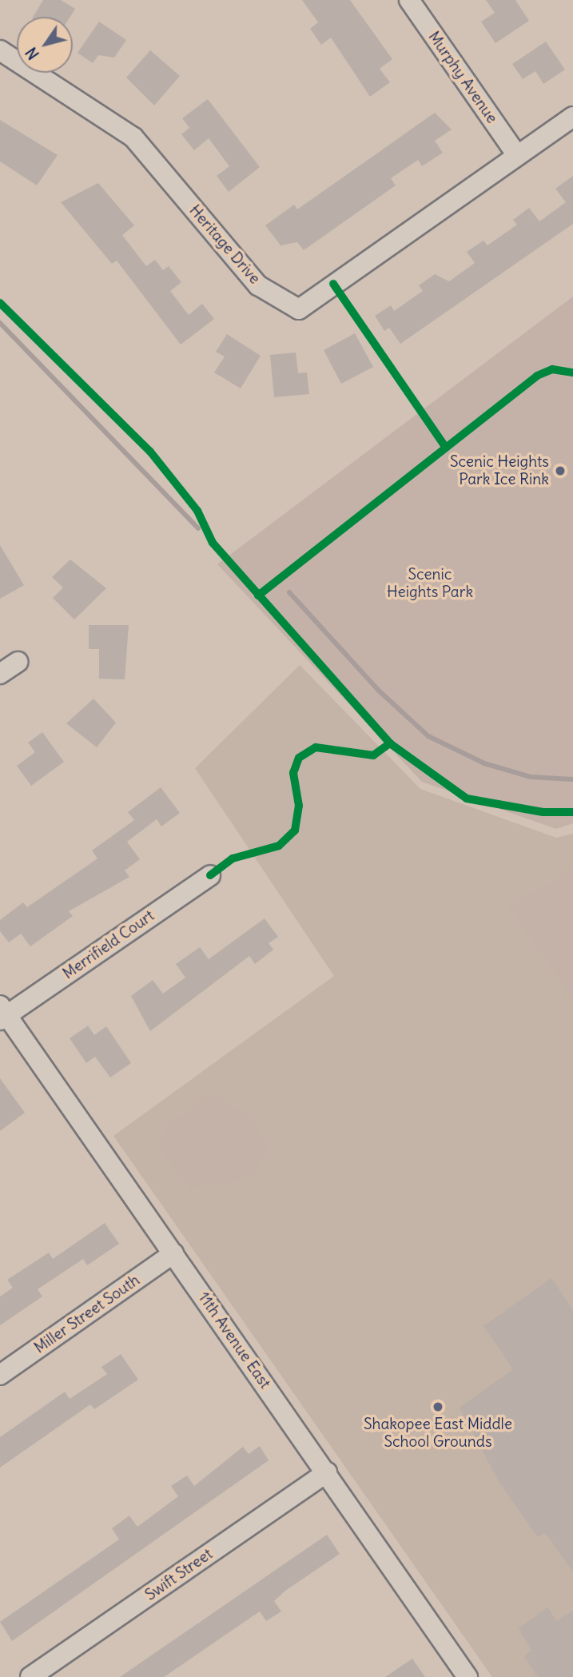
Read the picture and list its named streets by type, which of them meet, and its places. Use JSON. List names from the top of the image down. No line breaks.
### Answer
{"streets":{"street":["Murphy Avenue","Heritage Drive","Merrifield Court","Miller Street South","11th Avenue East","Swift Street"]},"crossings":[["Murphy Avenue","Heritage Drive"],["Merrifield Court","11th Avenue East"],["Miller Street South","11th Avenue East"],["11th Avenue East","Swift Street"]],"parks":["Scenic Heights Park"],"places":["Scenic Heights Park Ice Rink","Shakopee East Middle School Grounds"],"north":"bottom left"}
